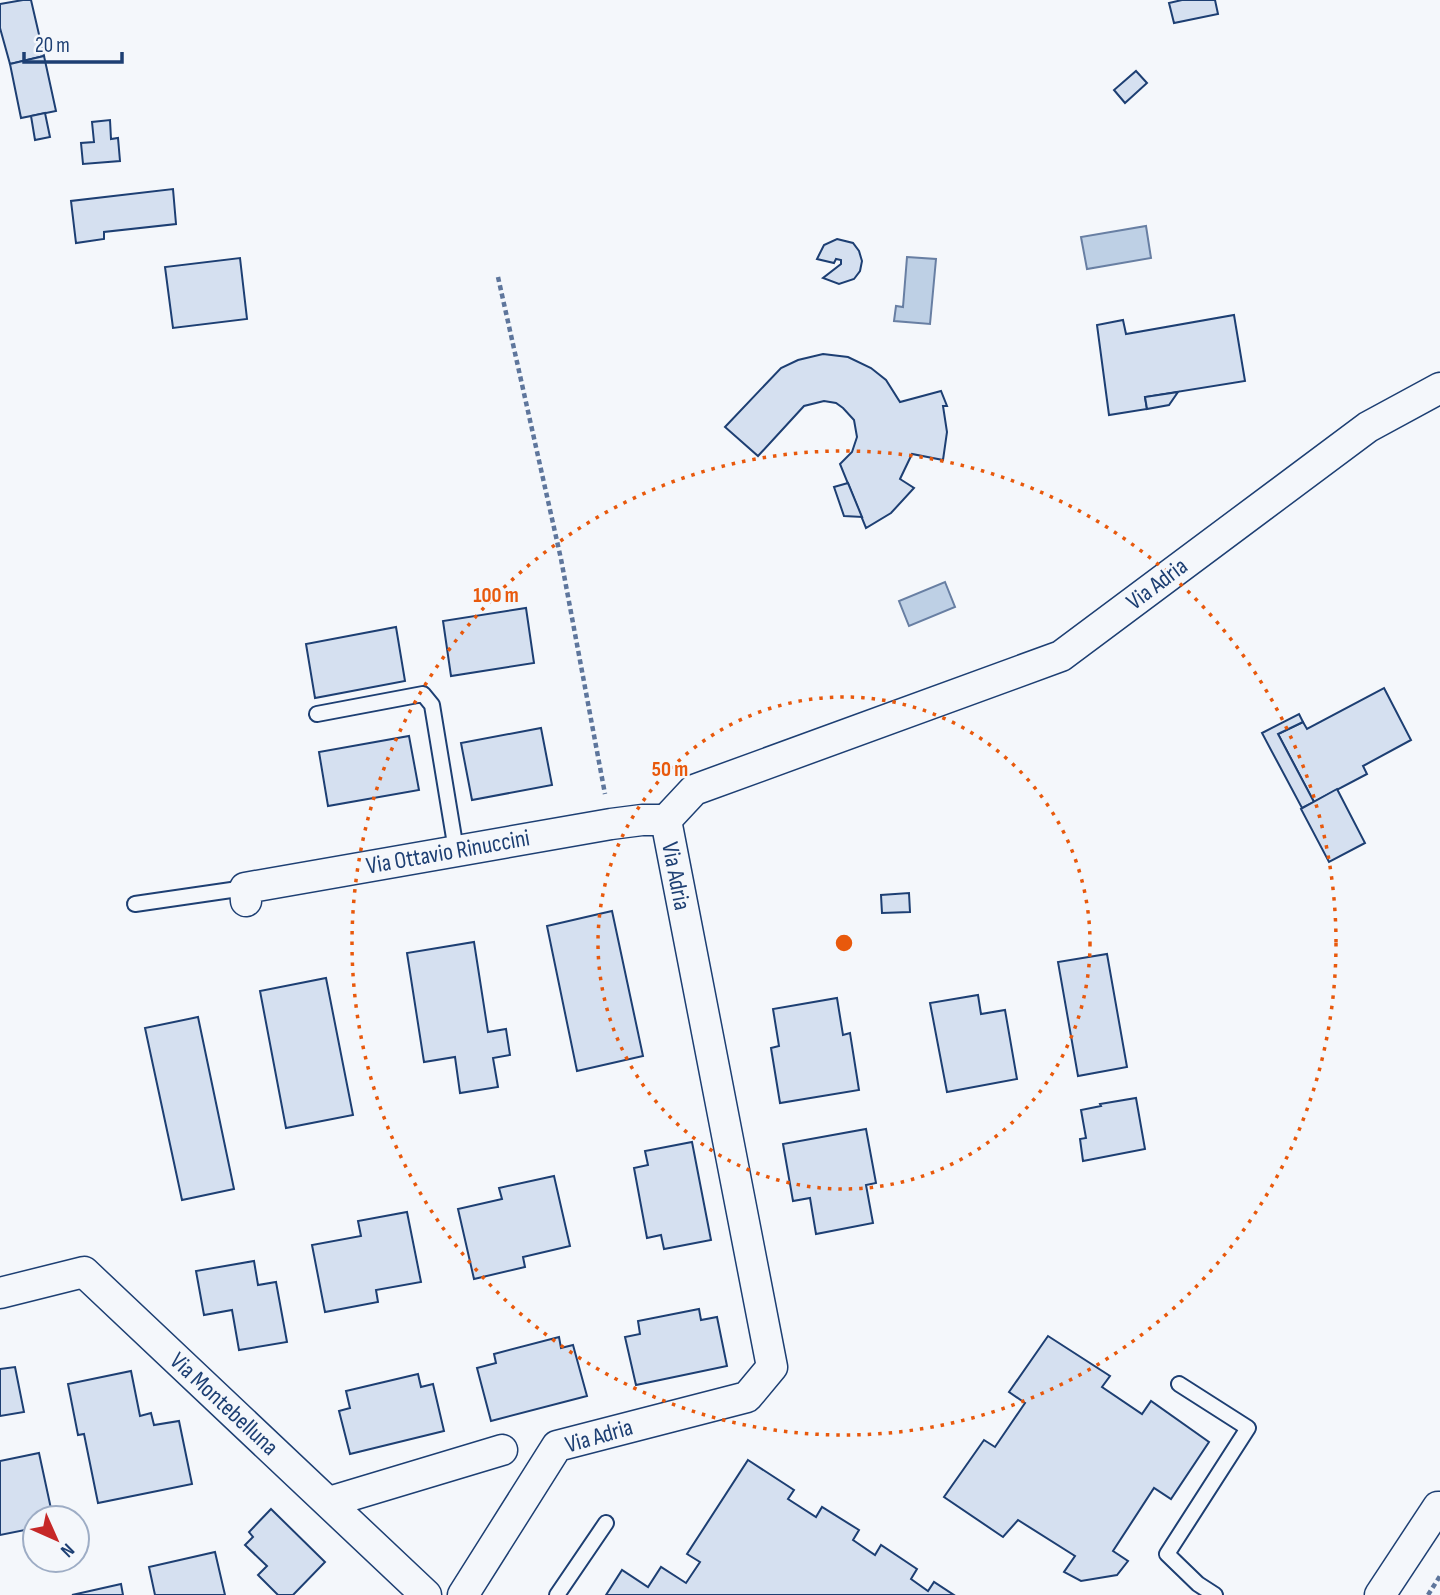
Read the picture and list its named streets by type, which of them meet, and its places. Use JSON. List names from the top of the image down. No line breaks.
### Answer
{"streets":{"street":["Via Adria","Via Ottavio Rinuccini","Via Montebelluna"]},"crossings":[["Via Adria","Via Ottavio Rinuccini"]],"scale_bar":"20 m","north":"bottom right","rings":["100 m","50 m"]}
